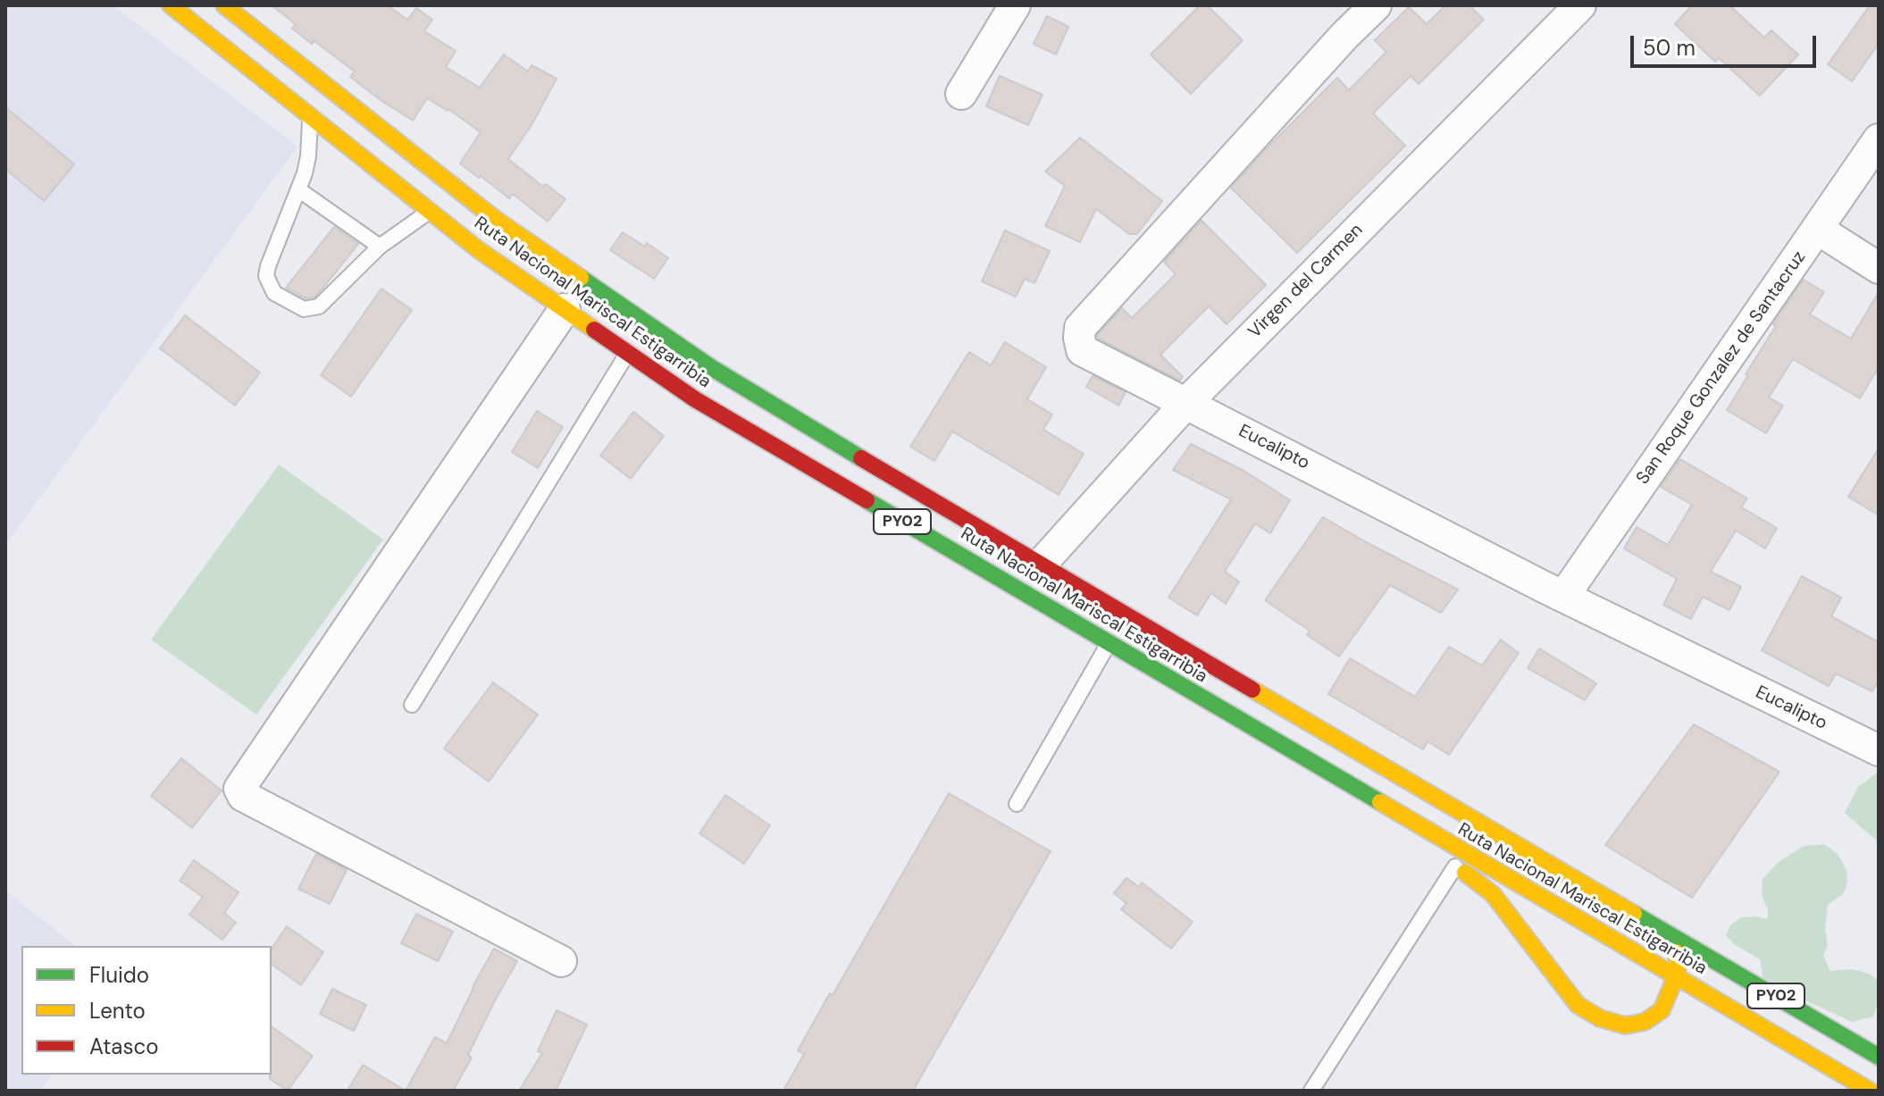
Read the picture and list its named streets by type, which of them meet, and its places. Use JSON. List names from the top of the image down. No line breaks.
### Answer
{"streets":{"highway":["Ruta Nacional Mariscal Estigarribia","PY02"],"street":["Virgen del Carmen","San Roque Gonzalez de Santacruz","Eucalipto"]},"crossings":[["Virgen del Carmen","Ruta Nacional Mariscal Estigarribia"],["Virgen del Carmen","Eucalipto"],["San Roque Gonzalez de Santacruz","Eucalipto"]],"legend":["Fluido","Lento","Atasco"],"scale_bar":"50 m"}
